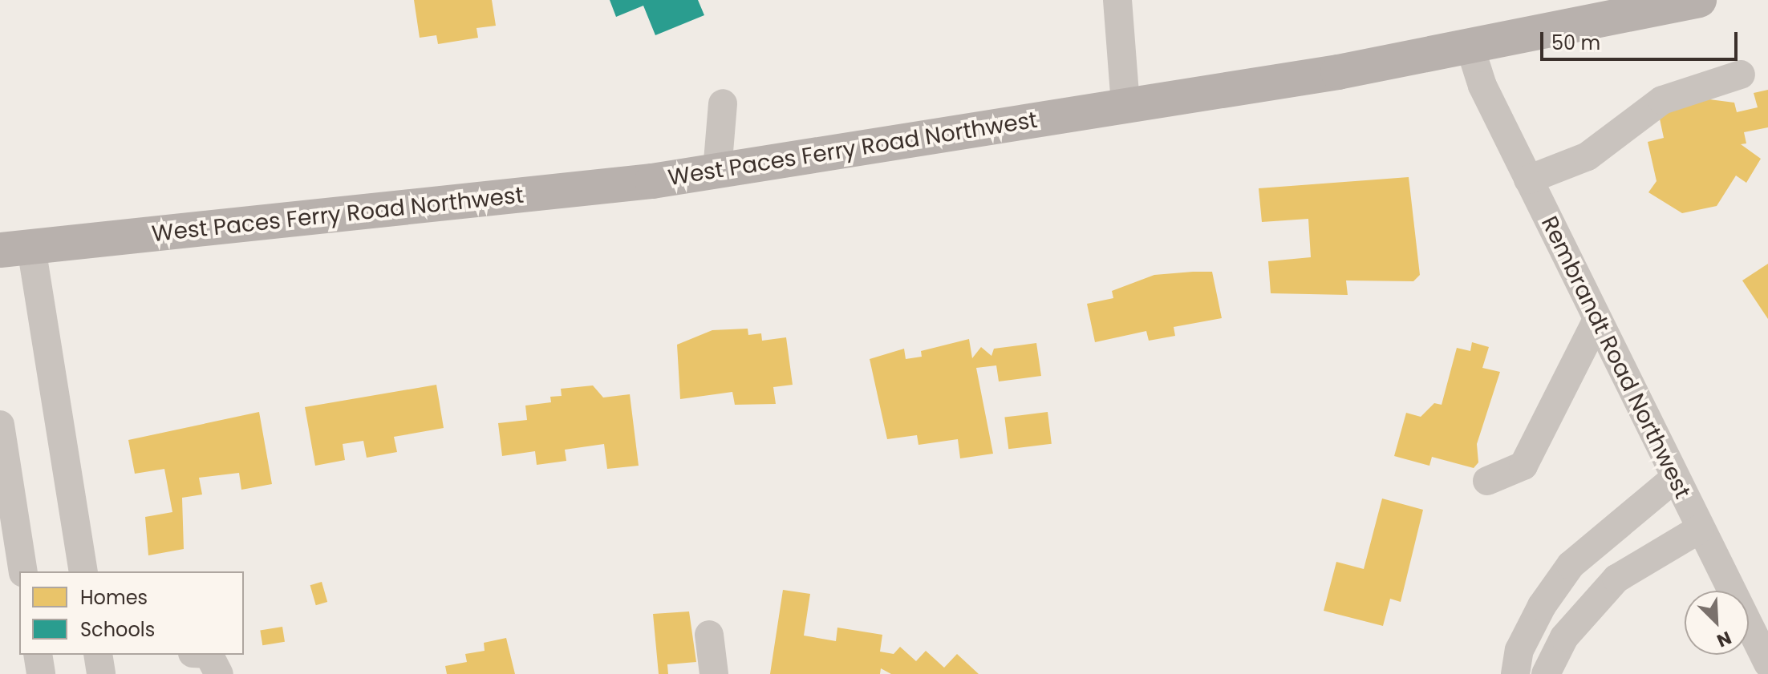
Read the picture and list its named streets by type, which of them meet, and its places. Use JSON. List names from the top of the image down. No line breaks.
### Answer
{"streets":{"main road":["West Paces Ferry Road Northwest"],"street":["Rembrandt Road Northwest"]},"crossings":[["West Paces Ferry Road Northwest","Rembrandt Road Northwest"]],"legend":["Homes","Schools"],"scale_bar":"50 m","north":"bottom right"}
